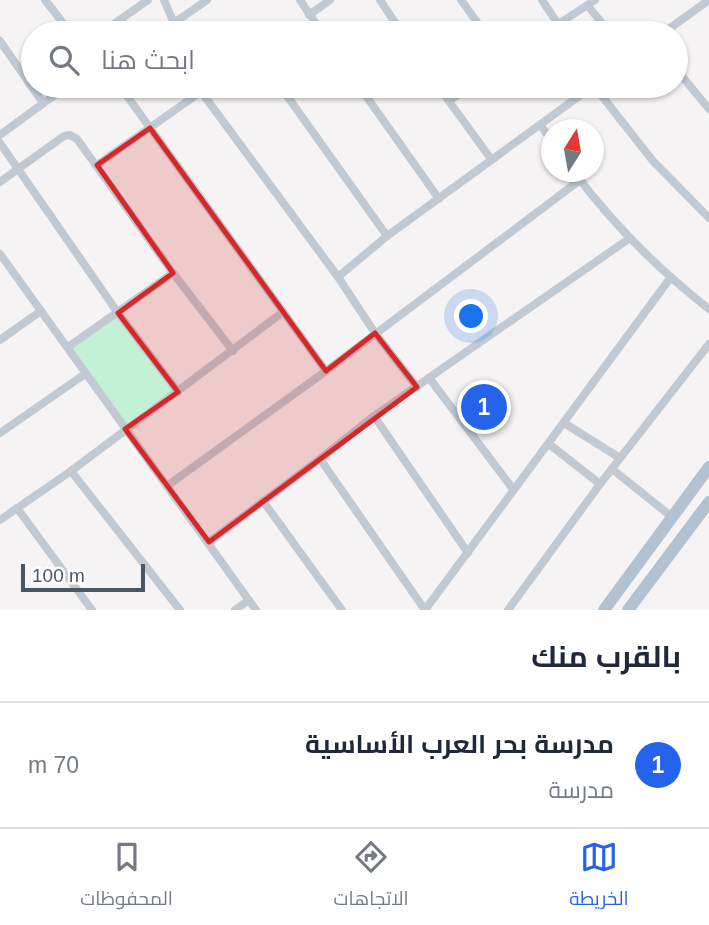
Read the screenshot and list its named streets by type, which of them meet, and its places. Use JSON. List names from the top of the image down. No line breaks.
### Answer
{"scale_bar":"100 m","north":"top","page":{"search":"ابحث هنا","pins":"1","scale":"100 m","heading":"بالقرب منك","list":[{"mark":"1","name":"مدرسة بحر العرب الأساسية","note":"مدرسة","value":"70 m"}],"nav":["الخريطة","الاتجاهات","المحفوظات"]}}
